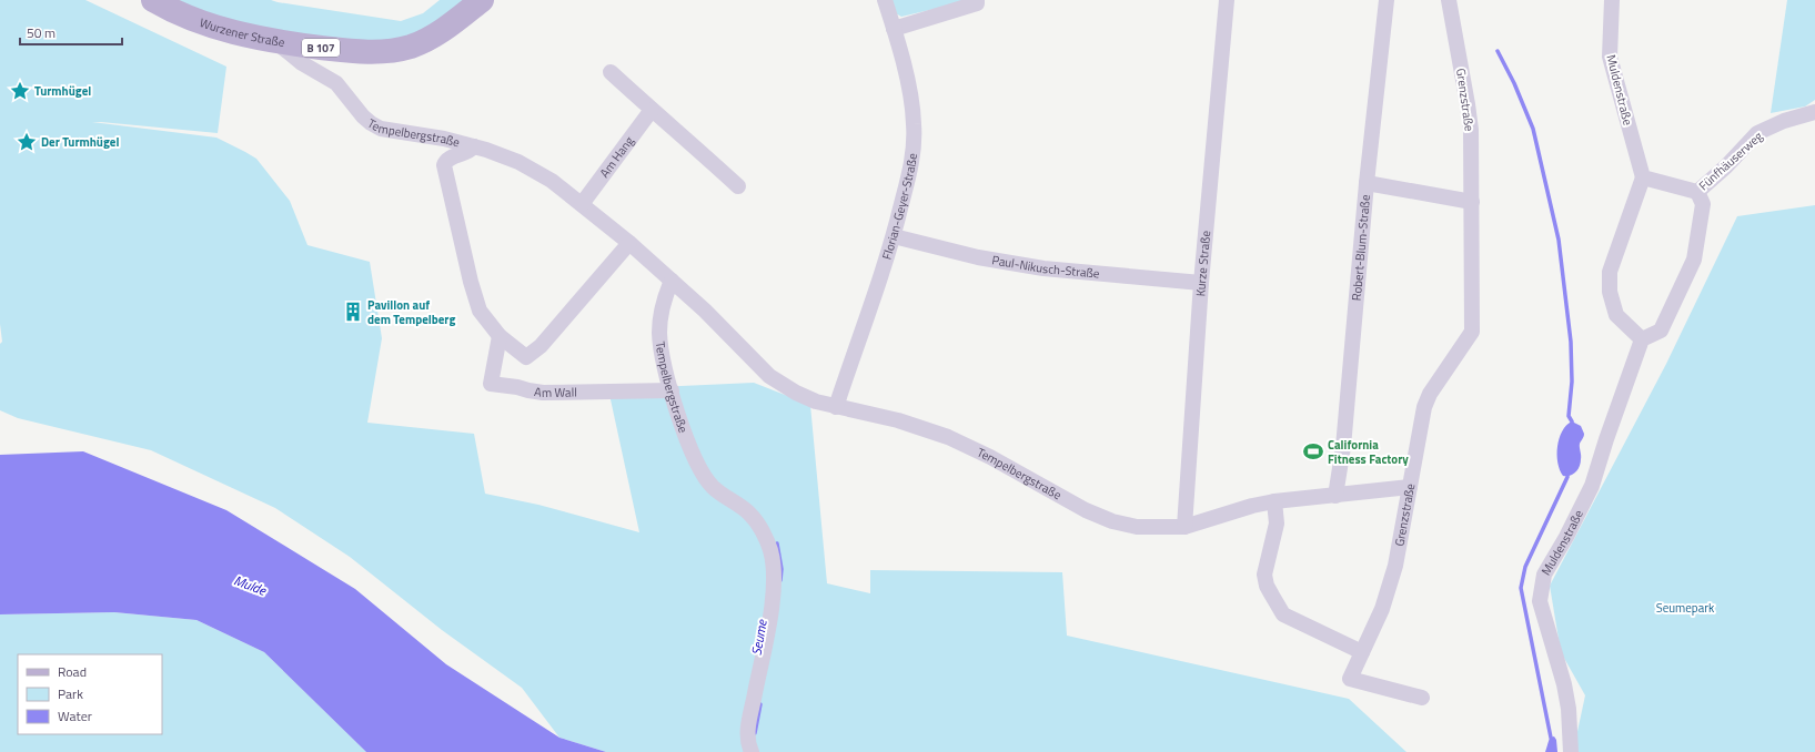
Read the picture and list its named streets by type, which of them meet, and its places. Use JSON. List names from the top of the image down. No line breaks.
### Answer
{"streets":{"main road":["Wurzener Straße","B 107"],"street":["Muldenstraße","Grenzstraße","Tempelbergstraße","Am Hang","Fünfhäuserweg","Florian-Geyer-Straße","Robert-Blum-Straße","Kurze Straße","Paul-Nikusch-Straße","Am Wall"]},"crossings":[["Wurzener Straße","Tempelbergstraße"],["Grenzstraße","Tempelbergstraße"],["Tempelbergstraße","Am Hang"],["Tempelbergstraße","Florian-Geyer-Straße"],["Tempelbergstraße","Robert-Blum-Straße"],["Tempelbergstraße","Kurze Straße"],["Tempelbergstraße","Am Wall"],["Florian-Geyer-Straße","Paul-Nikusch-Straße"],["Kurze Straße","Paul-Nikusch-Straße"]],"water":["Mulde","Seume"],"parks":["Seumepark"],"places":{"place":["Turmhügel","Der Turmhügel"],"building":["Pavillon auf dem Tempelberg"],"sports":["California Fitness Factory"]},"legend":["Road","Park","Water"],"scale_bar":"50 m"}
